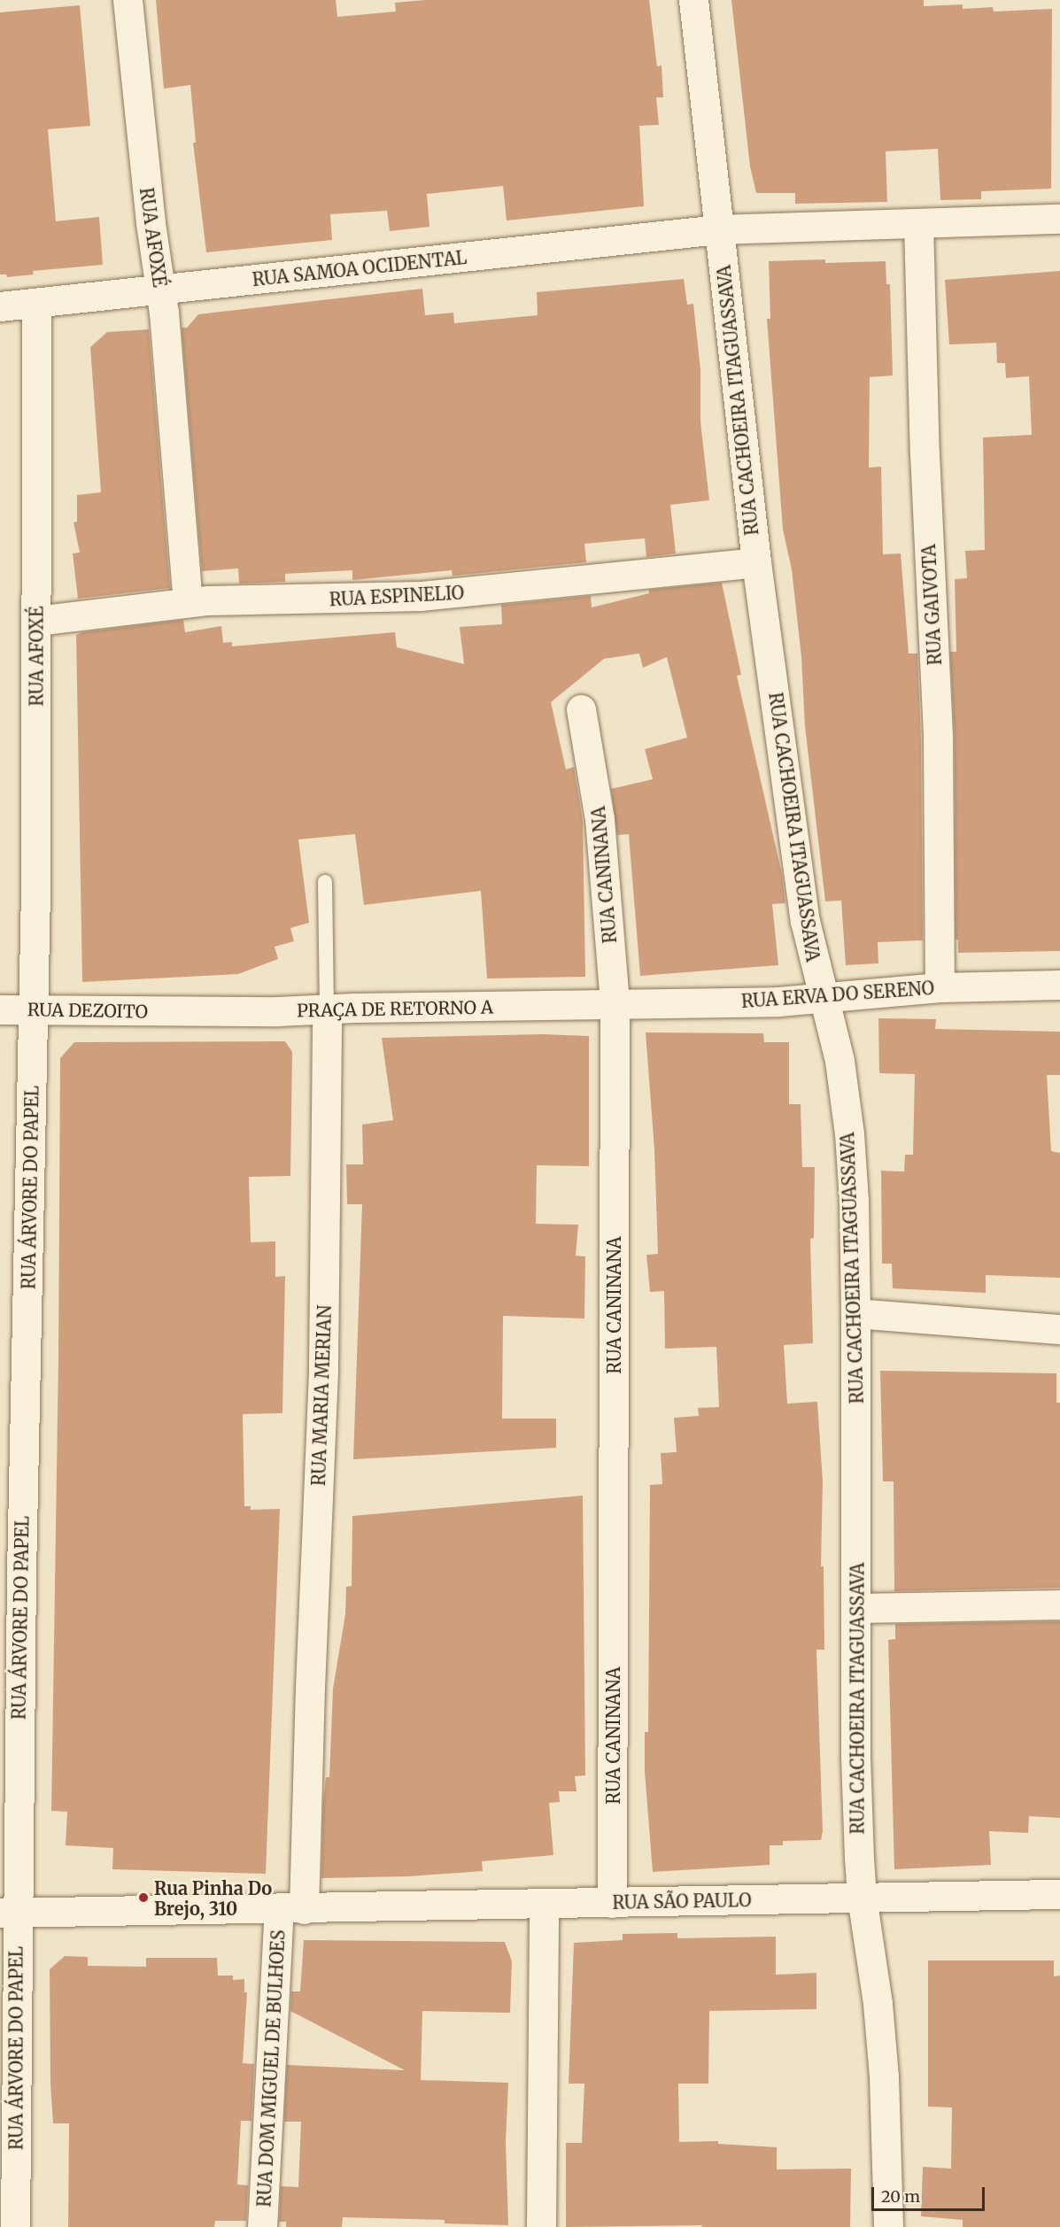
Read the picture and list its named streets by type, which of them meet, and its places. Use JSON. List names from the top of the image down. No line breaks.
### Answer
{"streets":{"street":["RUA AFOXÉ","RUA SAMOA OCIDENTAL","RUA CACHOEIRA ITAGUASSAVA","RUA ESPINELIO","RUA GAIVOTA","RUA CANINANA","RUA ERVA DO SERENO","PRAÇA DE RETORNO A","RUA DEZOITO","RUA ÁRVORE DO PAPEL","RUA MARIA MERIAN","RUA SÃO PAULO","RUA DOM MIGUEL DE BULHOES"]},"crossings":[["RUA AFOXÉ","RUA SAMOA OCIDENTAL"],["RUA AFOXÉ","RUA ESPINELIO"],["RUA AFOXÉ","RUA DEZOITO"],["RUA AFOXÉ","RUA ÁRVORE DO PAPEL"],["RUA SAMOA OCIDENTAL","RUA CACHOEIRA ITAGUASSAVA"],["RUA SAMOA OCIDENTAL","RUA GAIVOTA"],["RUA CACHOEIRA ITAGUASSAVA","RUA ESPINELIO"],["RUA CACHOEIRA ITAGUASSAVA","RUA ERVA DO SERENO"],["RUA CACHOEIRA ITAGUASSAVA","RUA SÃO PAULO"],["RUA GAIVOTA","RUA ERVA DO SERENO"],["RUA CANINANA","RUA ERVA DO SERENO"],["RUA CANINANA","PRAÇA DE RETORNO A"],["RUA CANINANA","RUA SÃO PAULO"],["RUA ERVA DO SERENO","PRAÇA DE RETORNO A"],["PRAÇA DE RETORNO A","RUA DEZOITO"],["PRAÇA DE RETORNO A","RUA MARIA MERIAN"],["RUA DEZOITO","RUA ÁRVORE DO PAPEL"],["RUA ÁRVORE DO PAPEL","RUA SÃO PAULO"],["RUA MARIA MERIAN","RUA SÃO PAULO"],["RUA MARIA MERIAN","RUA DOM MIGUEL DE BULHOES"],["RUA SÃO PAULO","RUA DOM MIGUEL DE BULHOES"]],"places":["Rua Pinha Do Brejo, 310"],"scale_bar":"20 m"}
